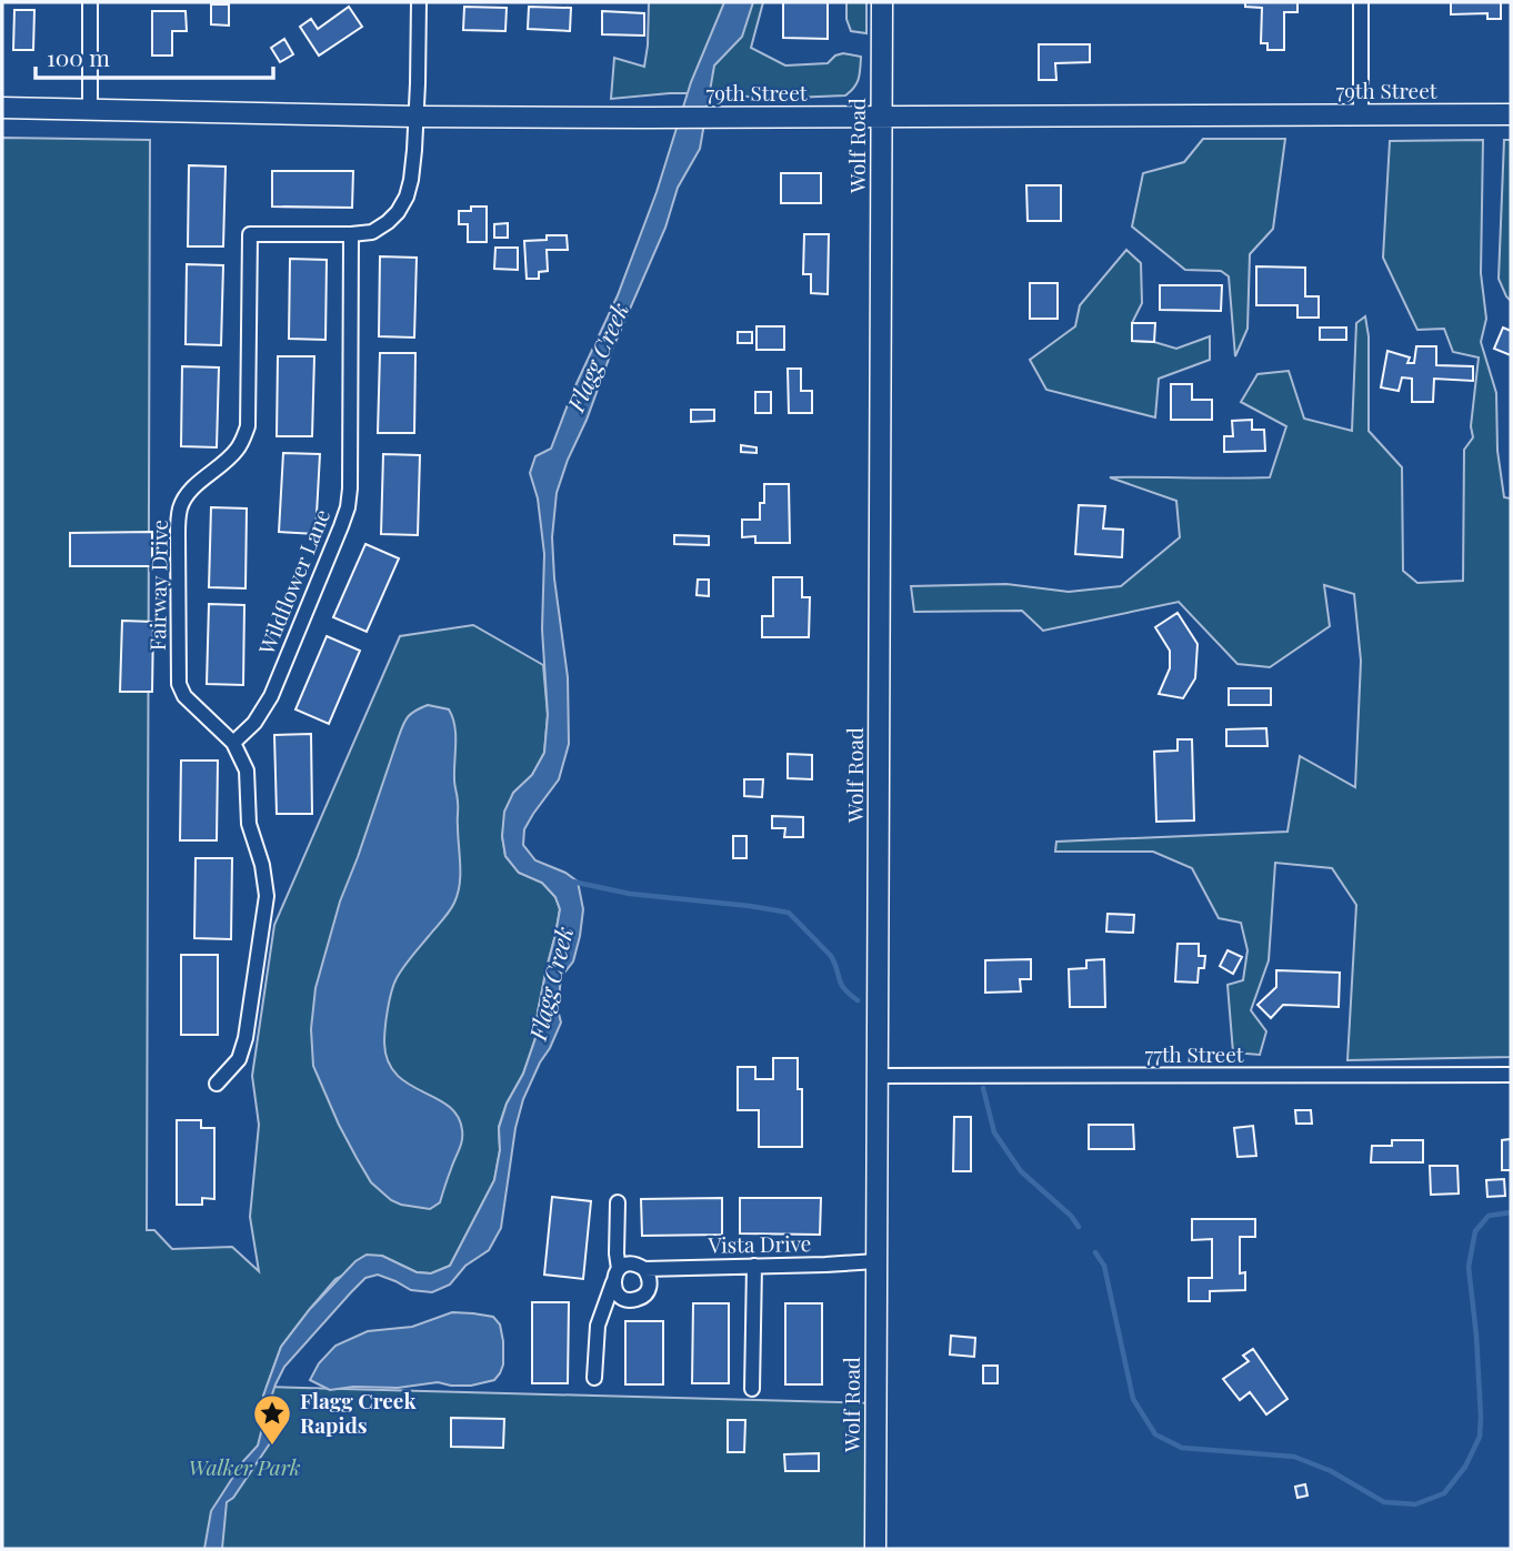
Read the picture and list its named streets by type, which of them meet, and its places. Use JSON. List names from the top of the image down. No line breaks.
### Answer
{"streets":{"street":["79th Street","Wolf Road","Wildflower Lane","Fairway Drive","77th Street","Vista Drive"]},"crossings":[["79th Street","Wolf Road"],["79th Street","Fairway Drive"],["Wolf Road","77th Street"],["Wolf Road","Vista Drive"],["Wildflower Lane","Fairway Drive"]],"water":["Flagg Creek"],"parks":["Walker Park"],"places":{"place":["Flagg Creek Rapids"]},"scale_bar":"100 m"}
